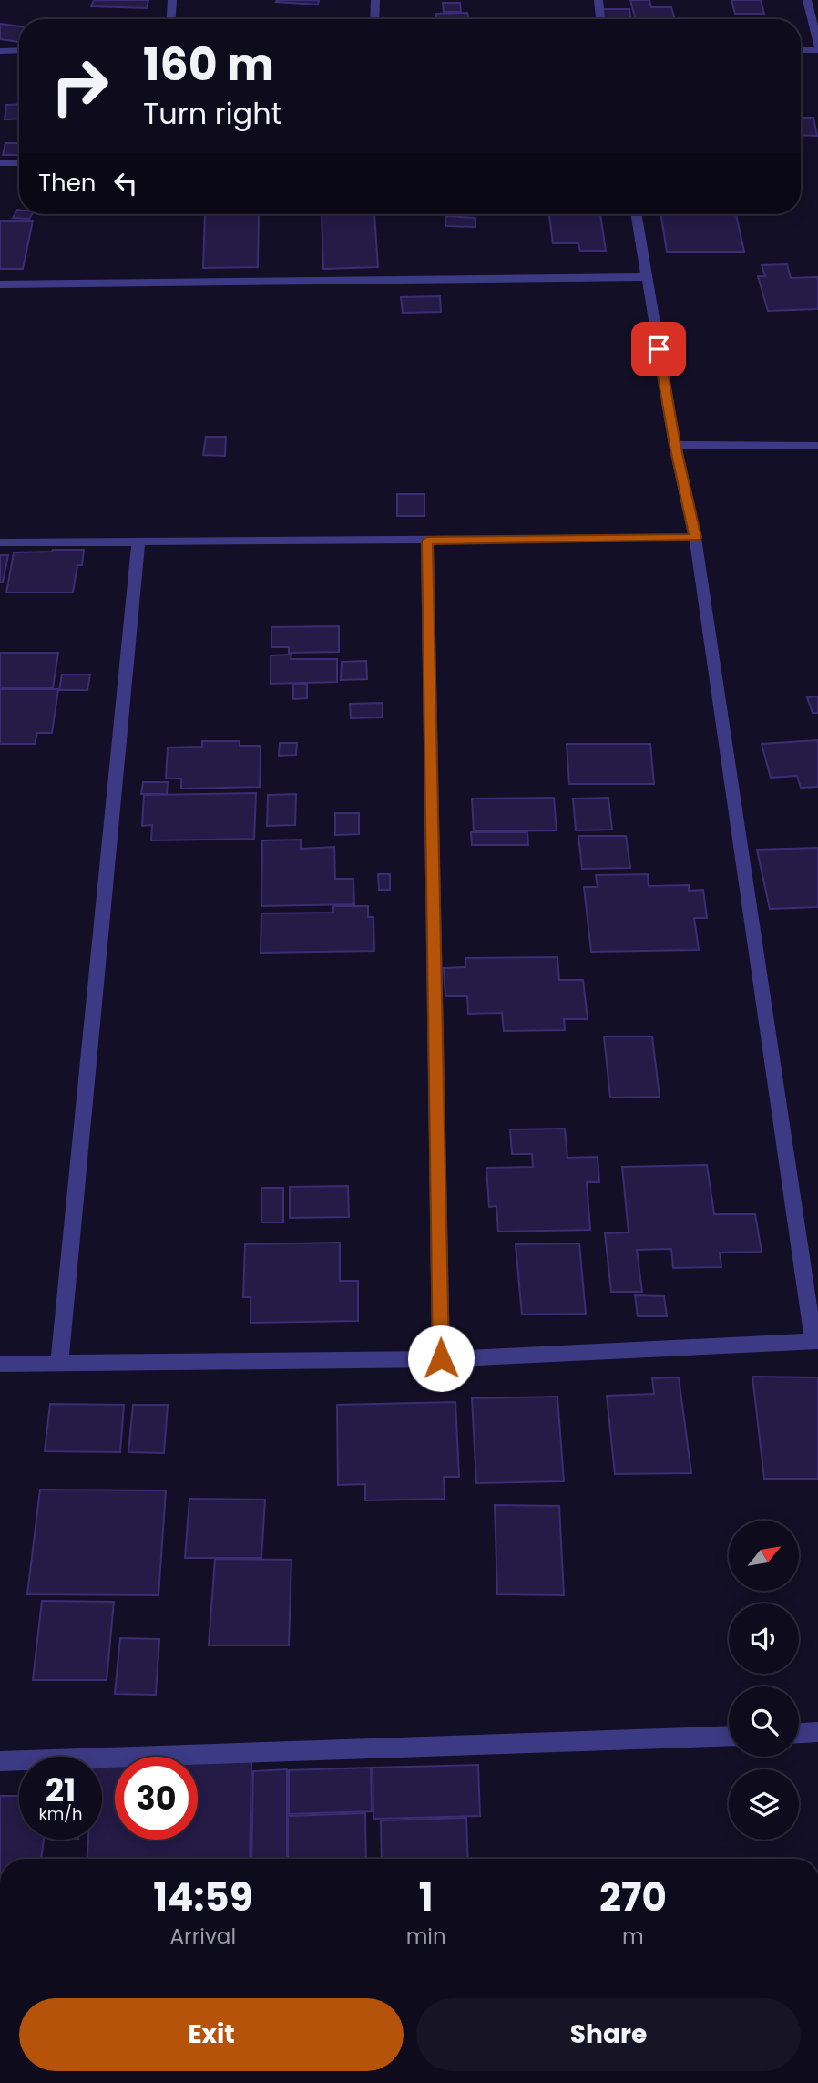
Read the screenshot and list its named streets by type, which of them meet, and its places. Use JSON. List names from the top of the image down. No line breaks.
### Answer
{"north":"top right","page":{"turn":["160 m","Turn right"],"then":"Then","speed":"21 km/h","limit":"30","eta":["14:59","Arrival","1","min","270","m"],"buttons":["Exit","Share"]}}
